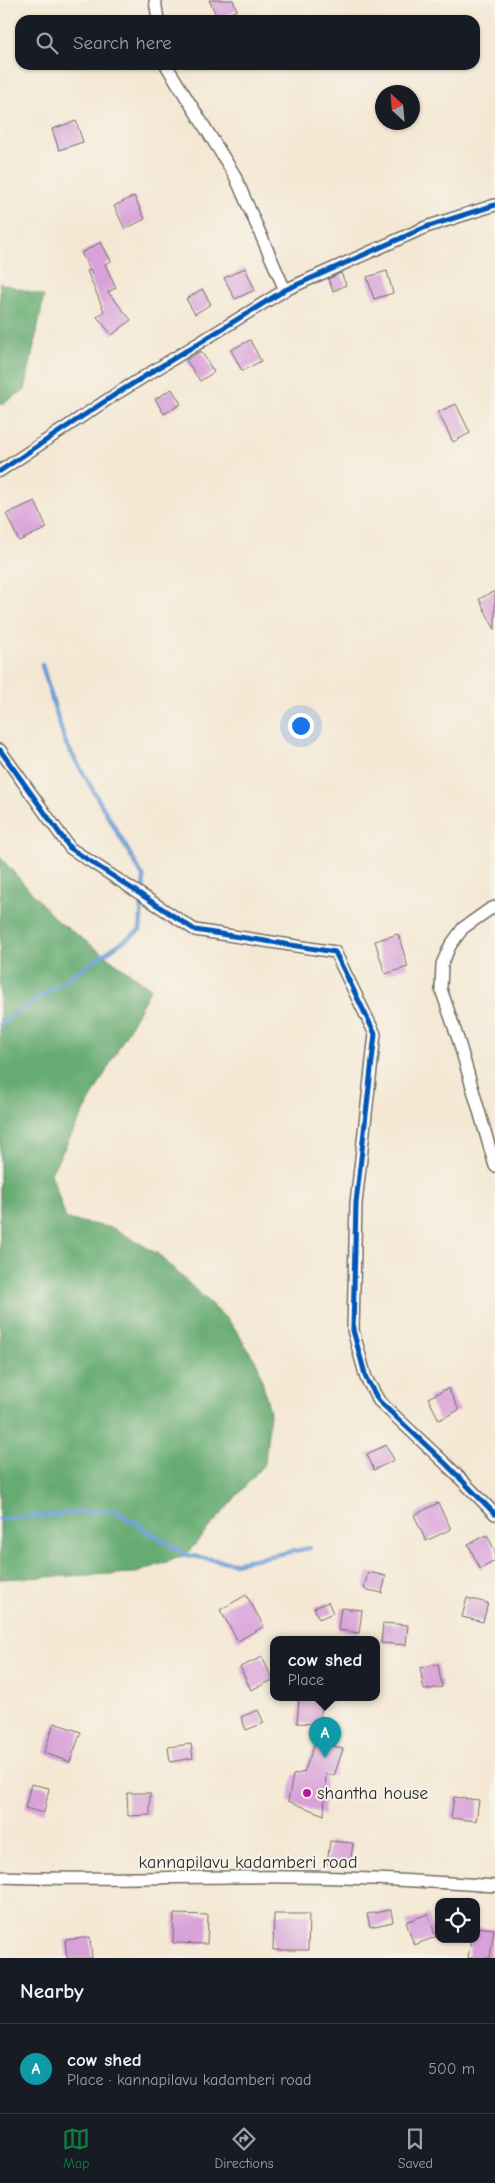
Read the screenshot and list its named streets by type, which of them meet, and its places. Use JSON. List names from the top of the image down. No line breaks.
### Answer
{"streets":{"street":["kannapilavu kadamberi road"]},"places":["shantha house"],"north":"top left","page":{"search":"Search here","popup":["cow shed","Place"],"pins":"A","heading":"Nearby","list":[{"mark":"A","name":"cow shed","note":"Place · kannapilavu kadamberi road","value":"500 m"}],"nav":["Map","Directions","Saved"]}}
